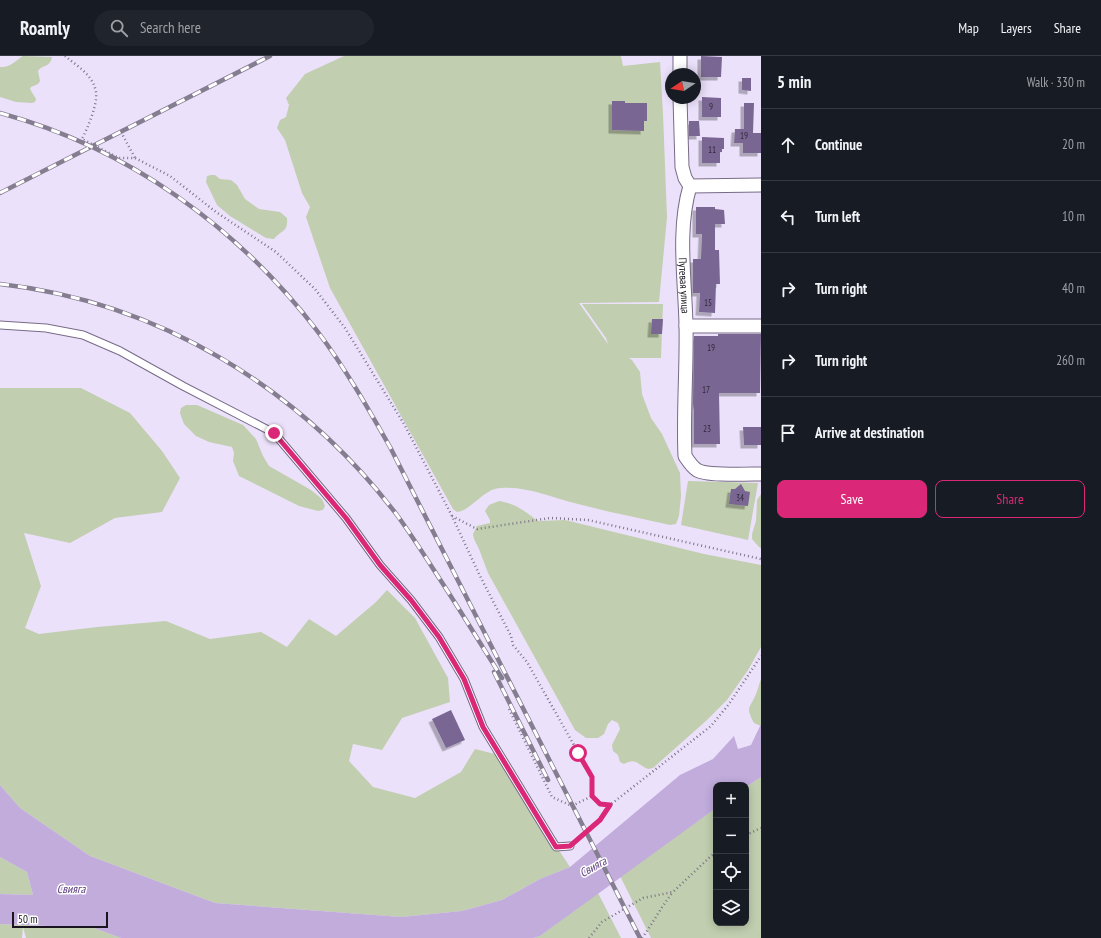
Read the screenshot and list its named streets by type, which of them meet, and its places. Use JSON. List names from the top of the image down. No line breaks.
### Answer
{"streets":{"street":["Путевая улица"]},"water":["Свияга"],"house_numbers":["9","19","11","15","19","17","23","34"],"scale_bar":"50 m","north":"left","page":{"header":"Roamly","search":"Search here","nav":["Map","Layers","Share"],"heading":["5 min","Walk · 330 m"],"list":[["Continue","20 m"],["Turn left","10 m"],["Turn right","40 m"],["Turn right","260 m"],"Arrive at destination"],"buttons":["Save","Share"],"map_buttons":["+","−"],"scale":"50 m"}}
